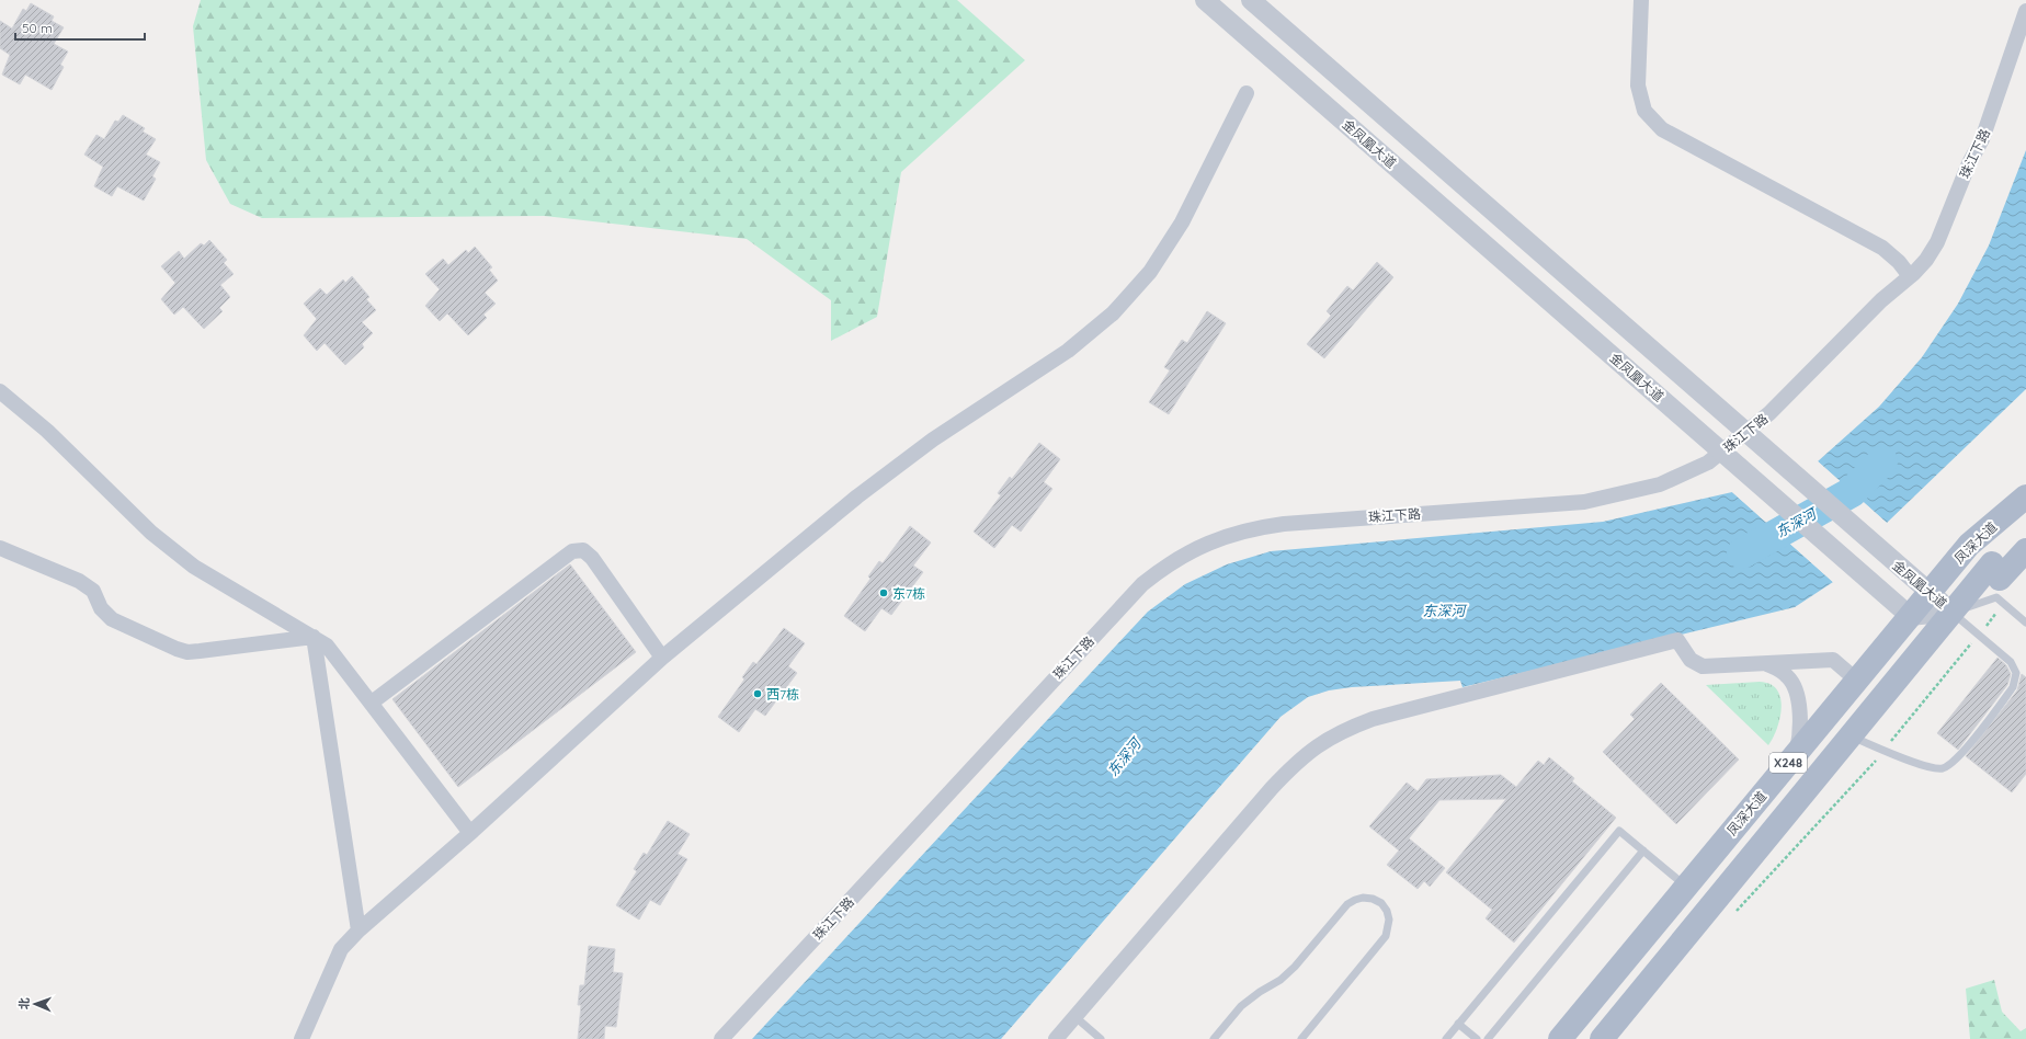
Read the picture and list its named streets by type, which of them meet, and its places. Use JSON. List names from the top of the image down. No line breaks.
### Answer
{"streets":{"main road":["凤深大道","X248"],"street":["金凤凰大道","珠江下路"]},"crossings":[["金凤凰大道","珠江下路"],["金凤凰大道","凤深大道"]],"water":["东深河"],"places":["东7栋","西7栋"],"scale_bar":"50 m","north":"left"}
